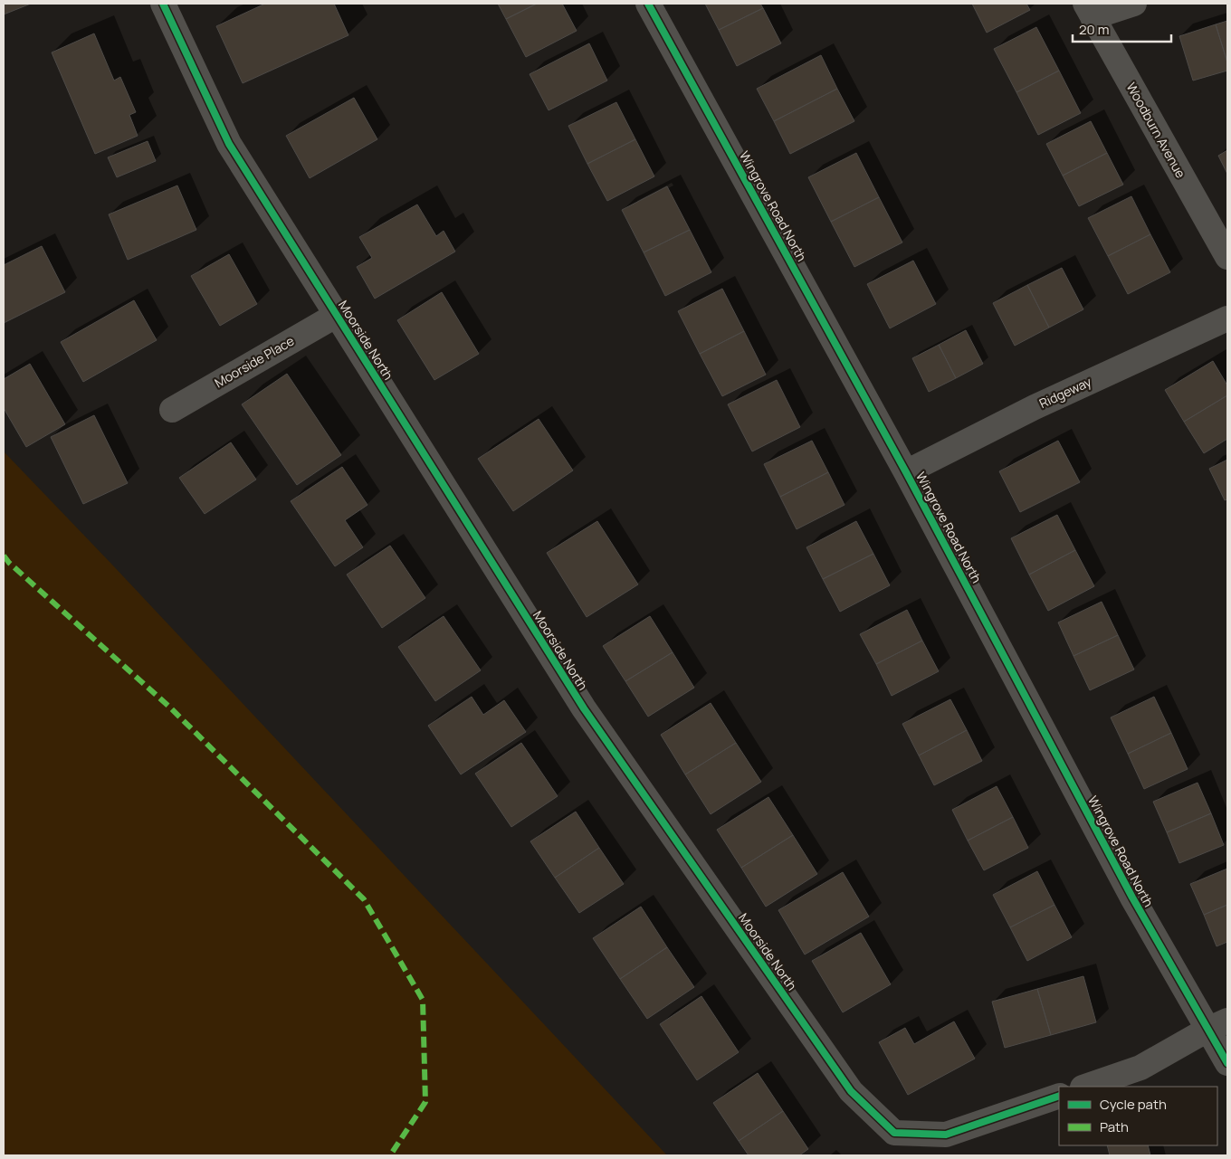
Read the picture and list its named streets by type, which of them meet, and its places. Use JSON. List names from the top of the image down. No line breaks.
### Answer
{"streets":{"street":["Woodburn Avenue","Wingrove Road North","Moorside North","Moorside Place","Ridgeway"]},"crossings":[["Wingrove Road North","Ridgeway"],["Moorside North","Moorside Place"]],"legend":["Cycle path","Path"],"scale_bar":"20 m"}
